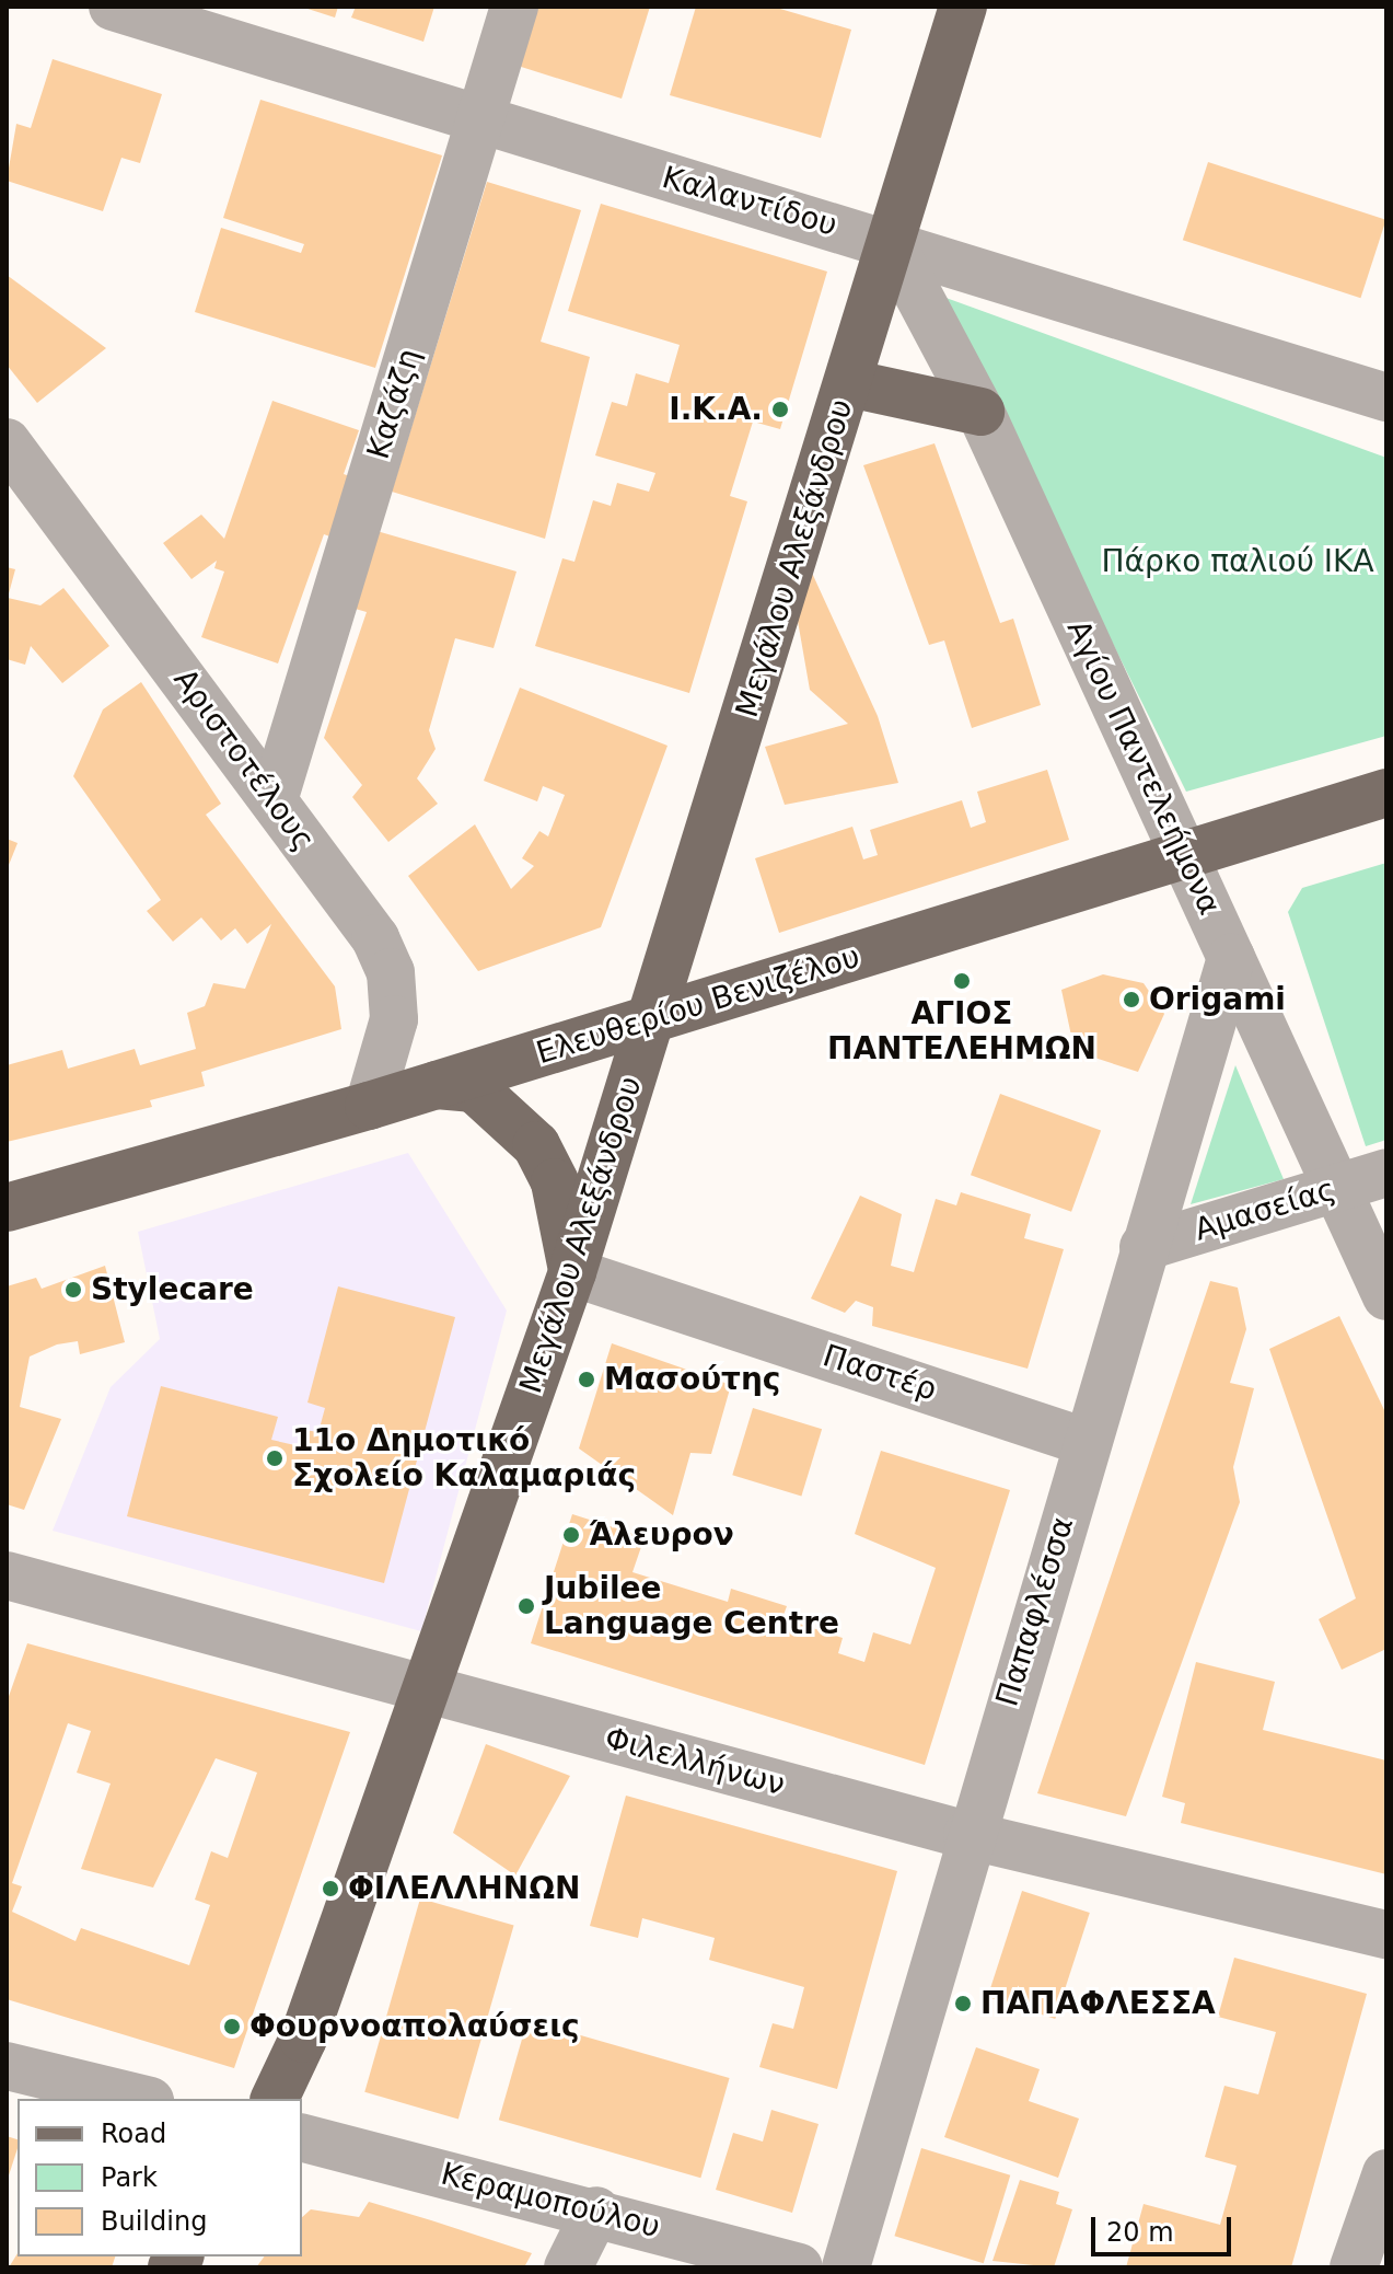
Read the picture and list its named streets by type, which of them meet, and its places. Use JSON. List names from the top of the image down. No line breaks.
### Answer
{"streets":{"main road":["Μεγάλου Αλεξάνδρου","Ελευθερίου Βενιζέλου"],"street":["Καλαντίδου","Καζάζη","Αριστοτέλους","Αγίου Παντελεήμονα","Αμασείας","Παστέρ","Παπαφλέσσα","Φιλελλήνων","Κεραμοπούλου"]},"crossings":[["Καλαντίδου","Καζάζη"],["Καλαντίδου","Μεγάλου Αλεξάνδρου"],["Καλαντίδου","Αγίου Παντελεήμονα"],["Καζάζη","Αριστοτέλους"],["Μεγάλου Αλεξάνδρου","Αγίου Παντελεήμονα"],["Μεγάλου Αλεξάνδρου","Ελευθερίου Βενιζέλου"],["Μεγάλου Αλεξάνδρου","Παστέρ"],["Μεγάλου Αλεξάνδρου","Φιλελλήνων"],["Αριστοτέλους","Ελευθερίου Βενιζέλου"],["Αγίου Παντελεήμονα","Ελευθερίου Βενιζέλου"],["Αγίου Παντελεήμονα","Αμασείας"],["Αγίου Παντελεήμονα","Παπαφλέσσα"],["Αμασείας","Παπαφλέσσα"],["Παστέρ","Παπαφλέσσα"],["Παπαφλέσσα","Φιλελλήνων"]],"parks":["Πάρκο παλιού ΙΚΑ"],"places":["Ι.Κ.Α.","ΑΓΙΟΣ ΠΑΝΤΕΛΕΗΜΩΝ","Origami","Stylecare","Μασούτης","11ο Δημοτικό Σχολείο Καλαμαριάς","Άλευρον","Jubilee Language Centre","ΦΙΛΕΛΛΗΝΩΝ","ΠΑΠΑΦΛΕΣΣΑ","Φουρνοαπολαύσεις"],"legend":["Road","Park","Building"],"scale_bar":"20 m"}
